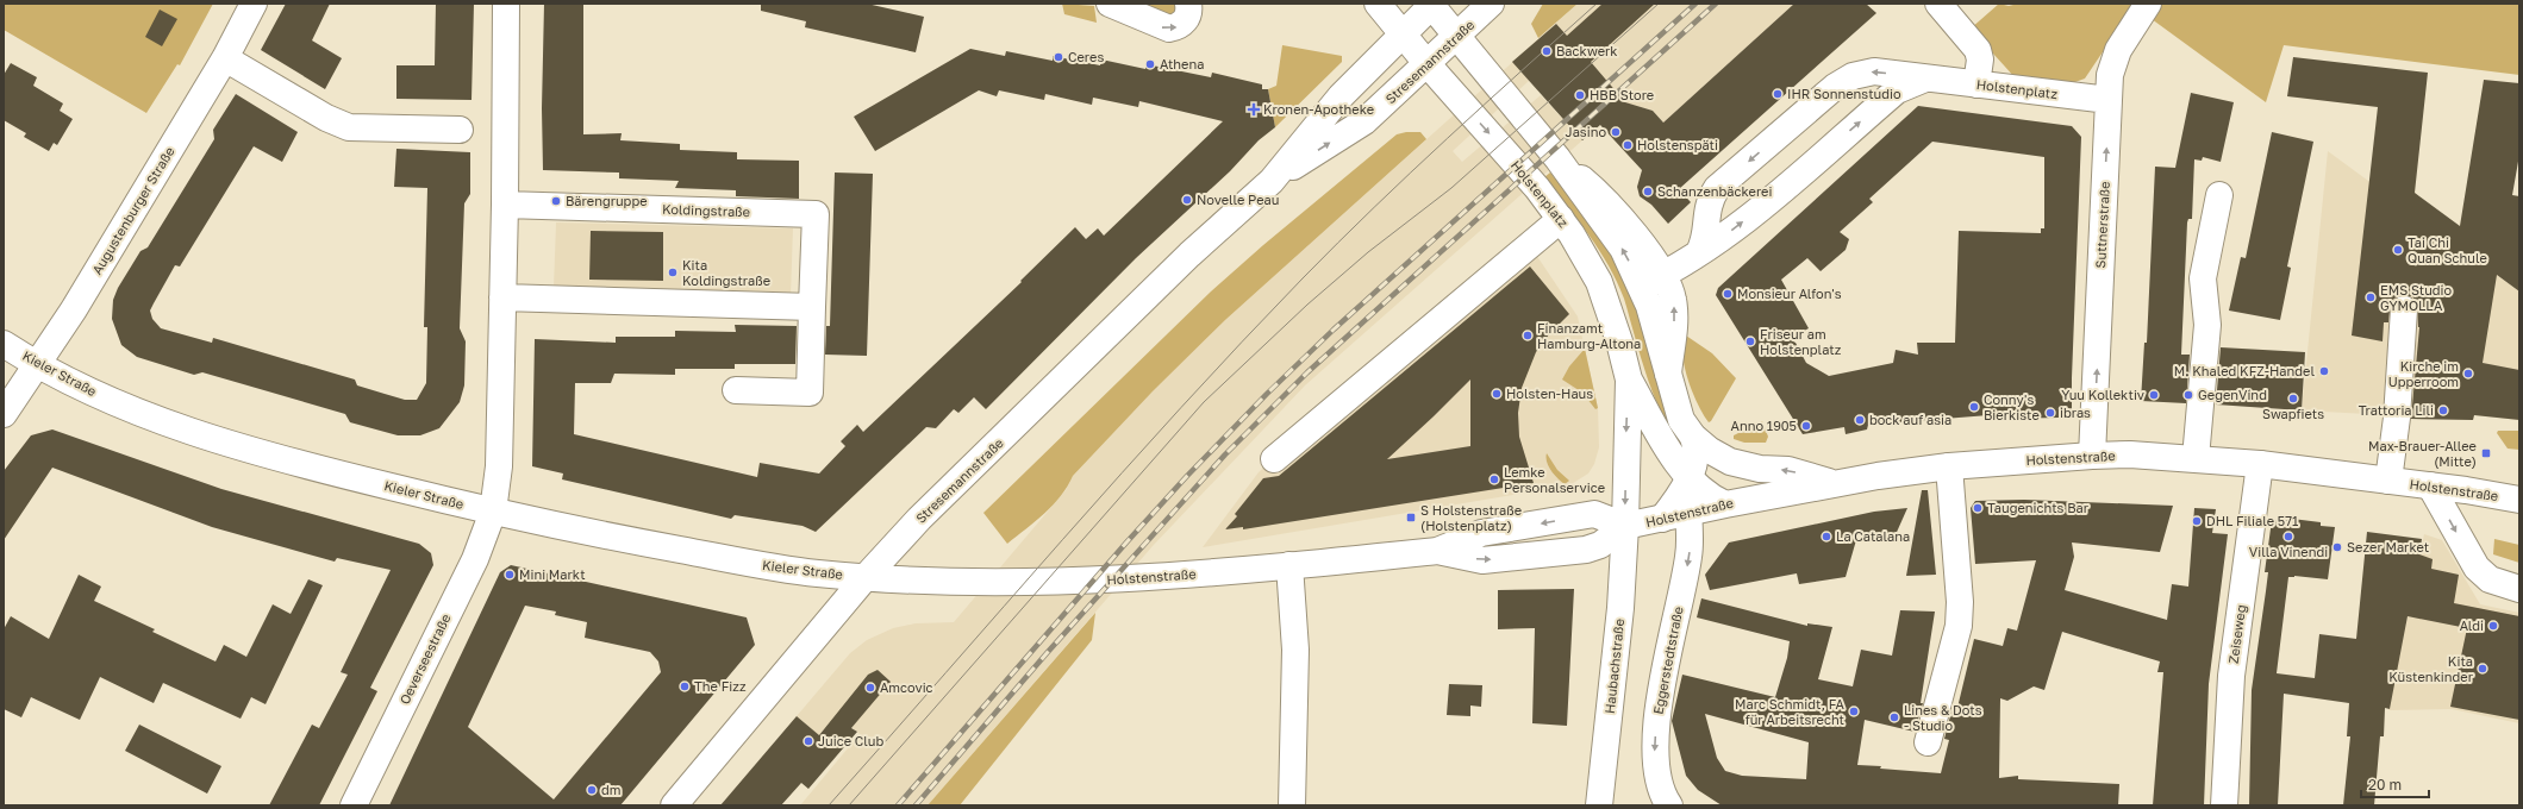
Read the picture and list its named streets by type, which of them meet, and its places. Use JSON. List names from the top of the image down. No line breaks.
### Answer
{"streets":{"main road":["Stresemannstraße","Holstenplatz","Augustenburger Straße","Koldingstraße","Suttnerstraße","Kieler Straße","Holstenstraße","Zeiseweg","Oeverseestraße","Eggerstedtstraße","Haubachstraße"]},"crossings":[["Stresemannstraße","Holstenplatz"],["Stresemannstraße","Kieler Straße"],["Stresemannstraße","Holstenstraße"],["Holstenplatz","Suttnerstraße"],["Holstenplatz","Holstenstraße"],["Holstenplatz","Haubachstraße"],["Augustenburger Straße","Kieler Straße"],["Suttnerstraße","Holstenstraße"],["Kieler Straße","Holstenstraße"],["Kieler Straße","Oeverseestraße"],["Holstenstraße","Zeiseweg"],["Holstenstraße","Eggerstedtstraße"],["Holstenstraße","Haubachstraße"]],"one_way":["Eggerstedtstraße"],"places":{"other":["Backwerk","Ceres","Athena","IHR Sonnenstudio","HBB Store","Jasino","Holstenspäti","Schanzenbäckerei","Novelle Peau","Bärengruppe","Tai Chi Quan Schule","Kita Koldingstraße","Monsieur Alfon's","EMS Studio GYMOLLA","Finanzamt Hamburg-Altona","Friseur am Holstenplatz","M. Khaled KFZ-Handel","Kirche im Upperroom","Holsten-Haus","Yuu Kollektiv","GegenVind","Swapfiets","Conny's Bierkiste","Trattoria Lili","ibras","bock auf asia","Anno 1905","Lemke Personalservice","Taugenichts Bar","DHL Filiale 571","La Catalana","Villa Vinendi","Sezer Market","Mini Markt","Aldi","Kita Küstenkinder","The Fizz","Amcovic","Marc Schmidt, FA für Arbeitsrecht","Lines & Dots - Studio","Juice Club","dm"],"health":["Kronen-Apotheke"],"transit":["Max-Brauer-Allee (Mitte)","S Holstenstraße (Holstenplatz)"]},"scale_bar":"20 m"}
